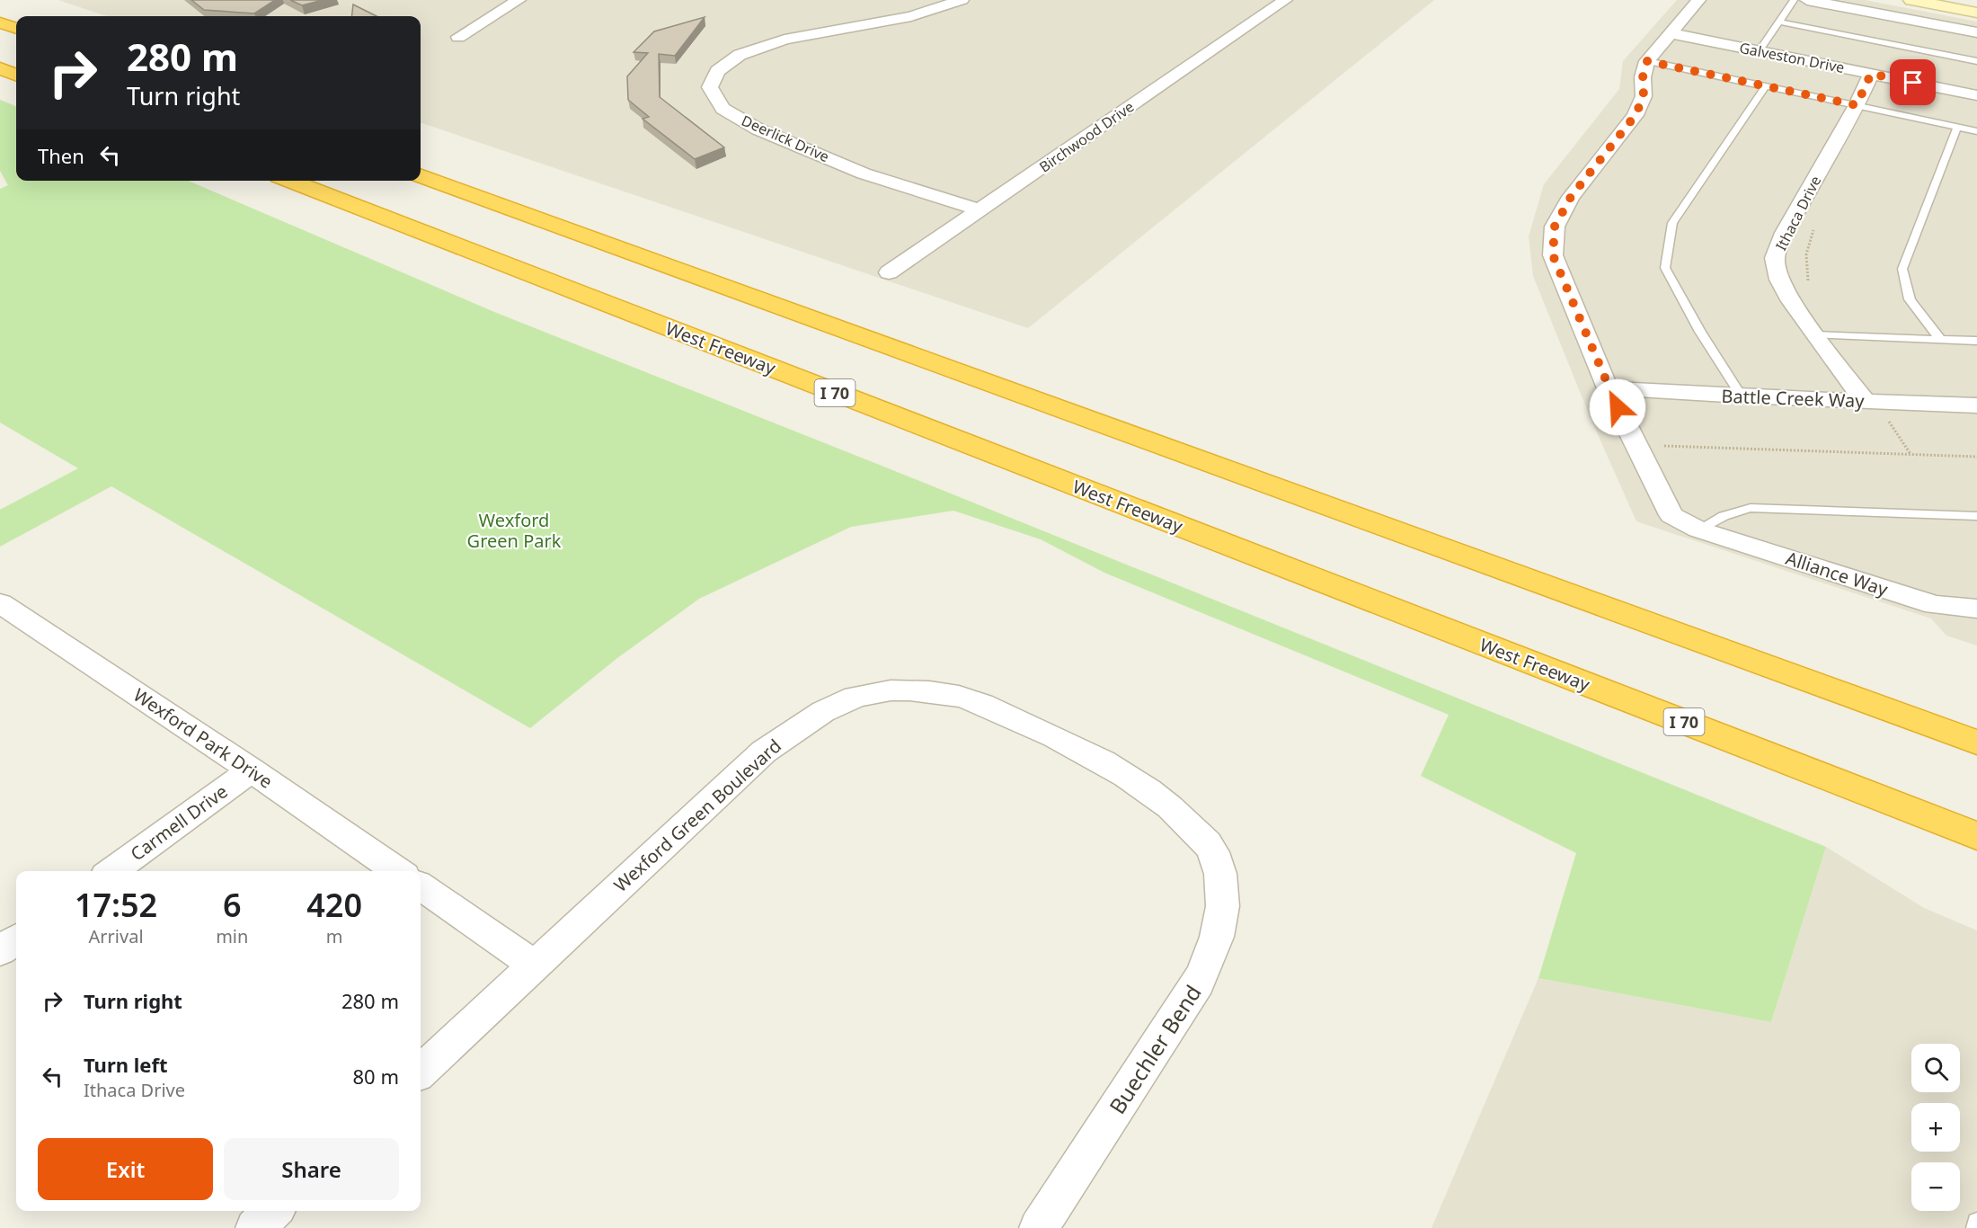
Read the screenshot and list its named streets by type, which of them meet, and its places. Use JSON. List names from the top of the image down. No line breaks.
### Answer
{"streets":{"highway":["West Freeway","I 70"],"street":["Galveston Drive","Birchwood Drive","Deerlick Drive","Ithaca Drive","Battle Creek Way","Alliance Way","Wexford Park Drive","Wexford Green Boulevard","Carmell Drive","Buechler Bend"]},"crossings":[["Galveston Drive","Ithaca Drive"],["Birchwood Drive","Deerlick Drive"],["Ithaca Drive","Battle Creek Way"],["Battle Creek Way","Alliance Way"],["Wexford Park Drive","Carmell Drive"],["Wexford Green Boulevard","Buechler Bend"]],"parks":["Wexford Green Park"],"page":{"turn":["280 m","Turn right"],"then":"Then","eta":["17:52","Arrival","6","min","420","m"],"list":[{"name":"Turn right","value":"280 m"},{"name":"Turn left","note":"Ithaca Drive","value":"80 m"}],"map_buttons":["+","−"],"buttons":["Exit","Share"]}}
